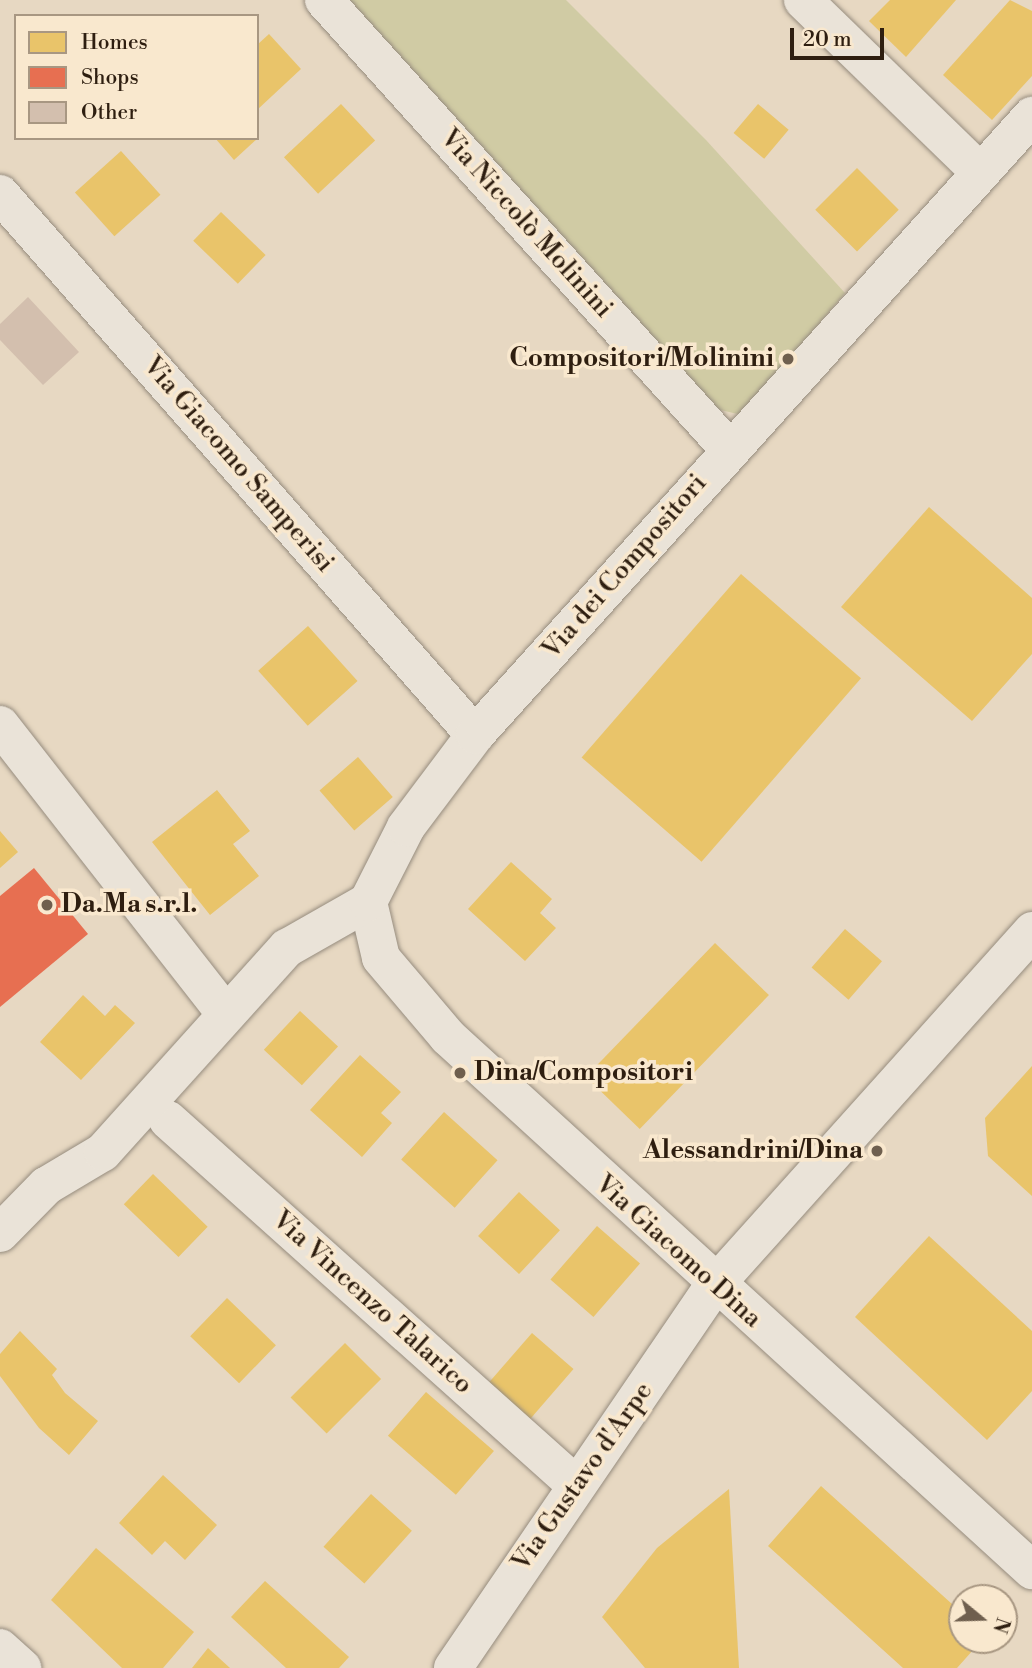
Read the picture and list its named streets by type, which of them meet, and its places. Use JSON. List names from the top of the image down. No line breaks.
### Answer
{"streets":{"street":["Via Niccolò Molinini","Via Giacomo Samperisi","Via dei Compositori","Via Giacomo Dina","Via Vincenzo Talarico","Via Gustavo d'Arpe"]},"crossings":[["Via Niccolò Molinini","Via dei Compositori"],["Via Giacomo Samperisi","Via dei Compositori"],["Via dei Compositori","Via Giacomo Dina"],["Via Giacomo Dina","Via Gustavo d'Arpe"],["Via Vincenzo Talarico","Via Gustavo d'Arpe"]],"places":["Compositori/Molinini","Da.Ma s.r.l.","Dina/Compositori","Alessandrini/Dina"],"legend":["Homes","Shops","Other"],"scale_bar":"20 m","north":"right"}
